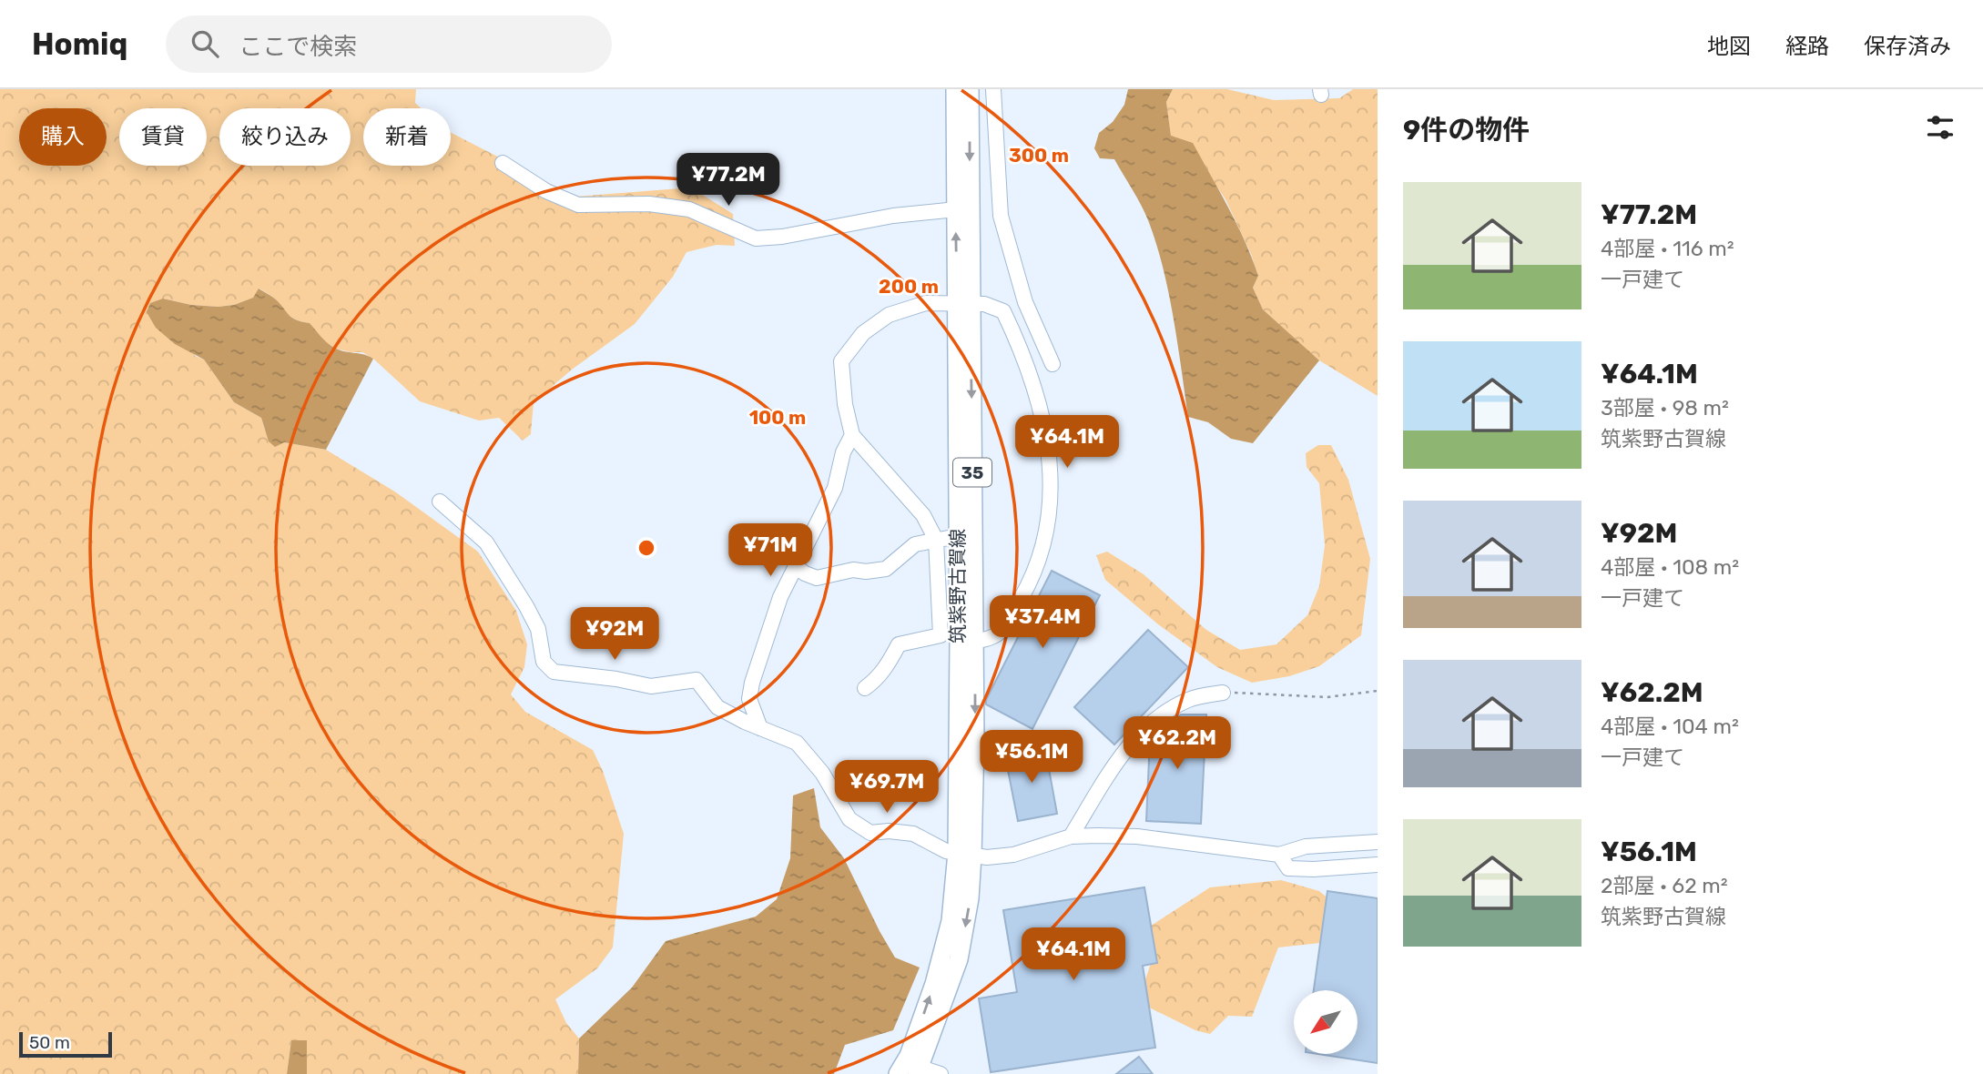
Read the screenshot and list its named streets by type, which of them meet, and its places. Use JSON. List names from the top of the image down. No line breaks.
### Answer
{"streets":{"main road":["35","筑紫野古賀線"]},"scale_bar":"50 m","north":"bottom left","page":{"header":"Homiq","search":"ここで検索","nav":["地図","経路","保存済み"],"heading":"9件の物件","chip":["購入","賃貸","絞り込み","新着"],"price":["¥77.2M","¥64.1M","¥71M","¥37.4M","¥92M","¥62.2M","¥56.1M","¥69.7M","¥64.1M"],"list":[{"name":"¥77.2M","note":"4部屋 · 116 m² · 一戸建て"},{"name":"¥64.1M","note":"3部屋 · 98 m² · 筑紫野古賀線"},{"name":"¥92M","note":"4部屋 · 108 m² · 一戸建て"},{"name":"¥62.2M","note":"4部屋 · 104 m² · 一戸建て"},{"name":"¥56.1M","note":"2部屋 · 62 m² · 筑紫野古賀線"}],"scale":"50 m"},"rings":["300 m","200 m","100 m"]}
